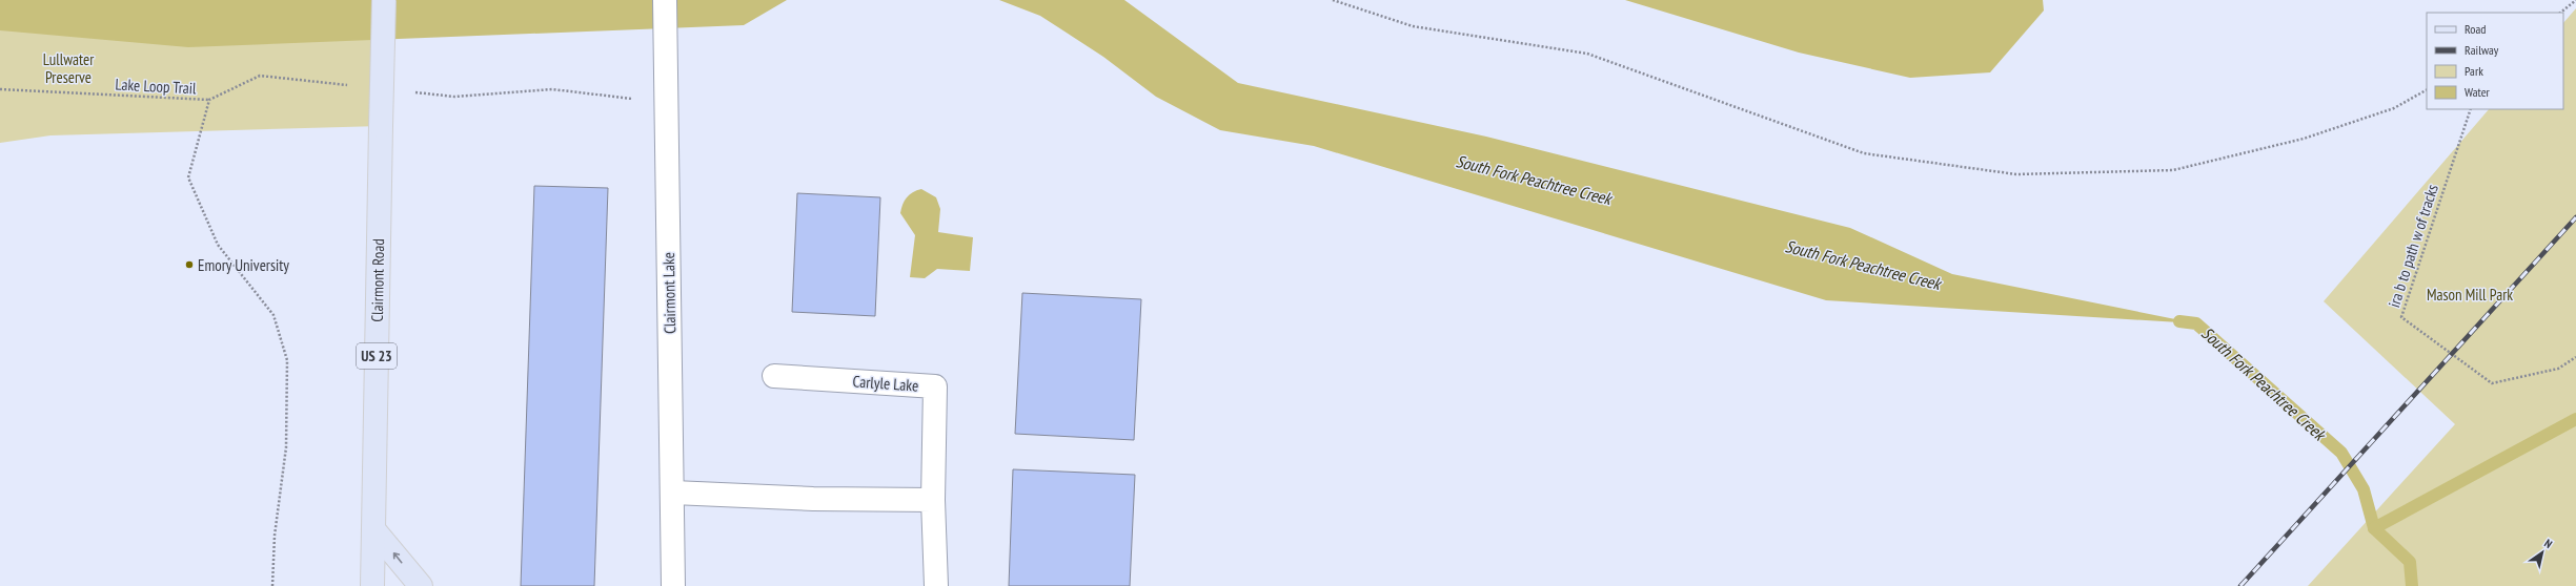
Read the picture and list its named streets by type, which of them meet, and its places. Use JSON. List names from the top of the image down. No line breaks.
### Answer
{"streets":{"main road":["Clairmont Road","US 23"],"street":["Clairmont Lake","Carlyle Lake"],"path":["Lake Loop Trail","ira b to path w of tracks"]},"water":["South Fork Peachtree Creek"],"parks":["Lullwater Preserve","Mason Mill Park"],"places":["Emory University"],"legend":["Road","Railway","Park","Water"],"north":"top right"}
